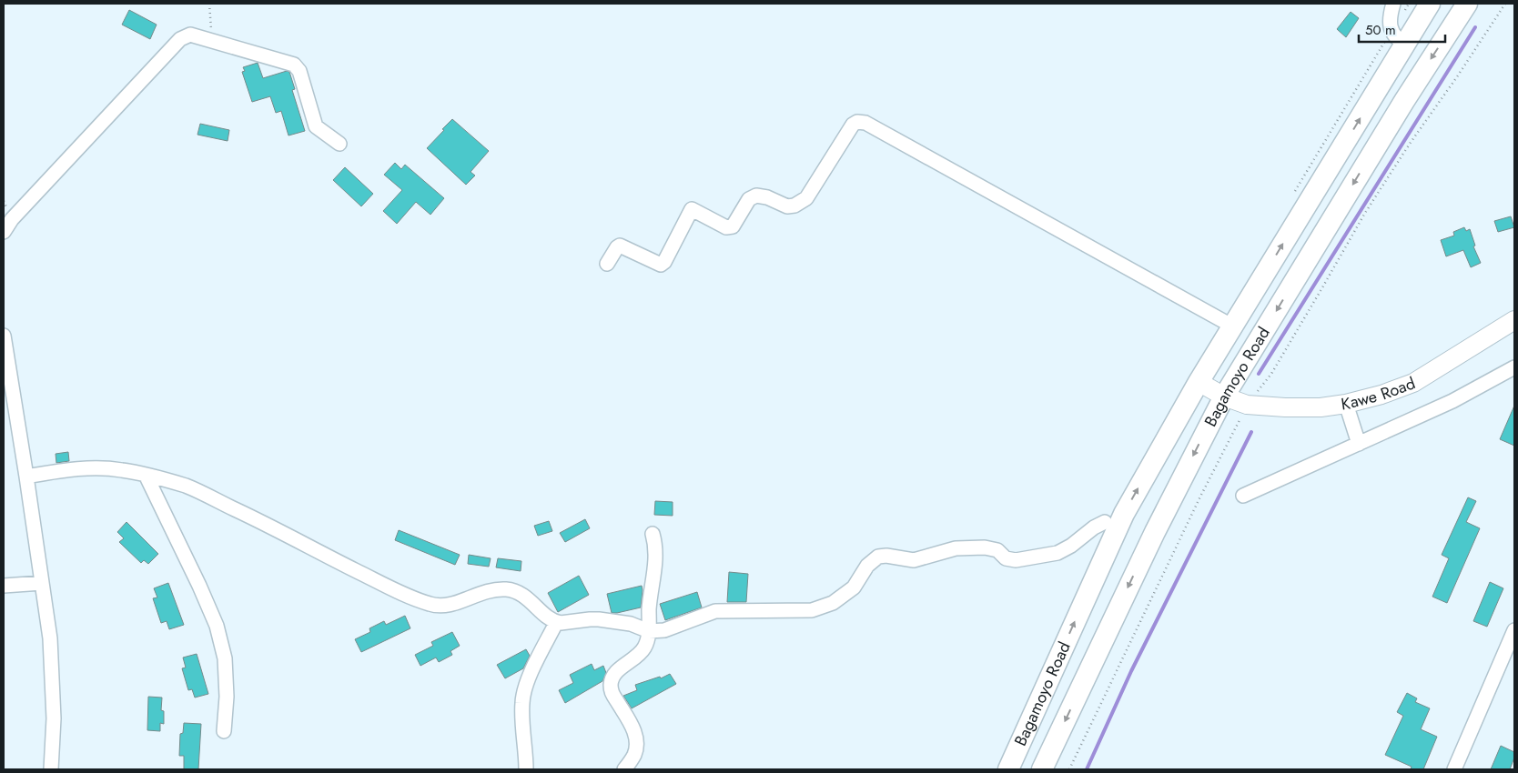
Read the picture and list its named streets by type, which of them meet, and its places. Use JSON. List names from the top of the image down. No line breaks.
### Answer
{"streets":{"highway":["Bagamoyo Road"],"main road":["Kawe Road"]},"crossings":[["Bagamoyo Road","Kawe Road"]],"scale_bar":"50 m"}
